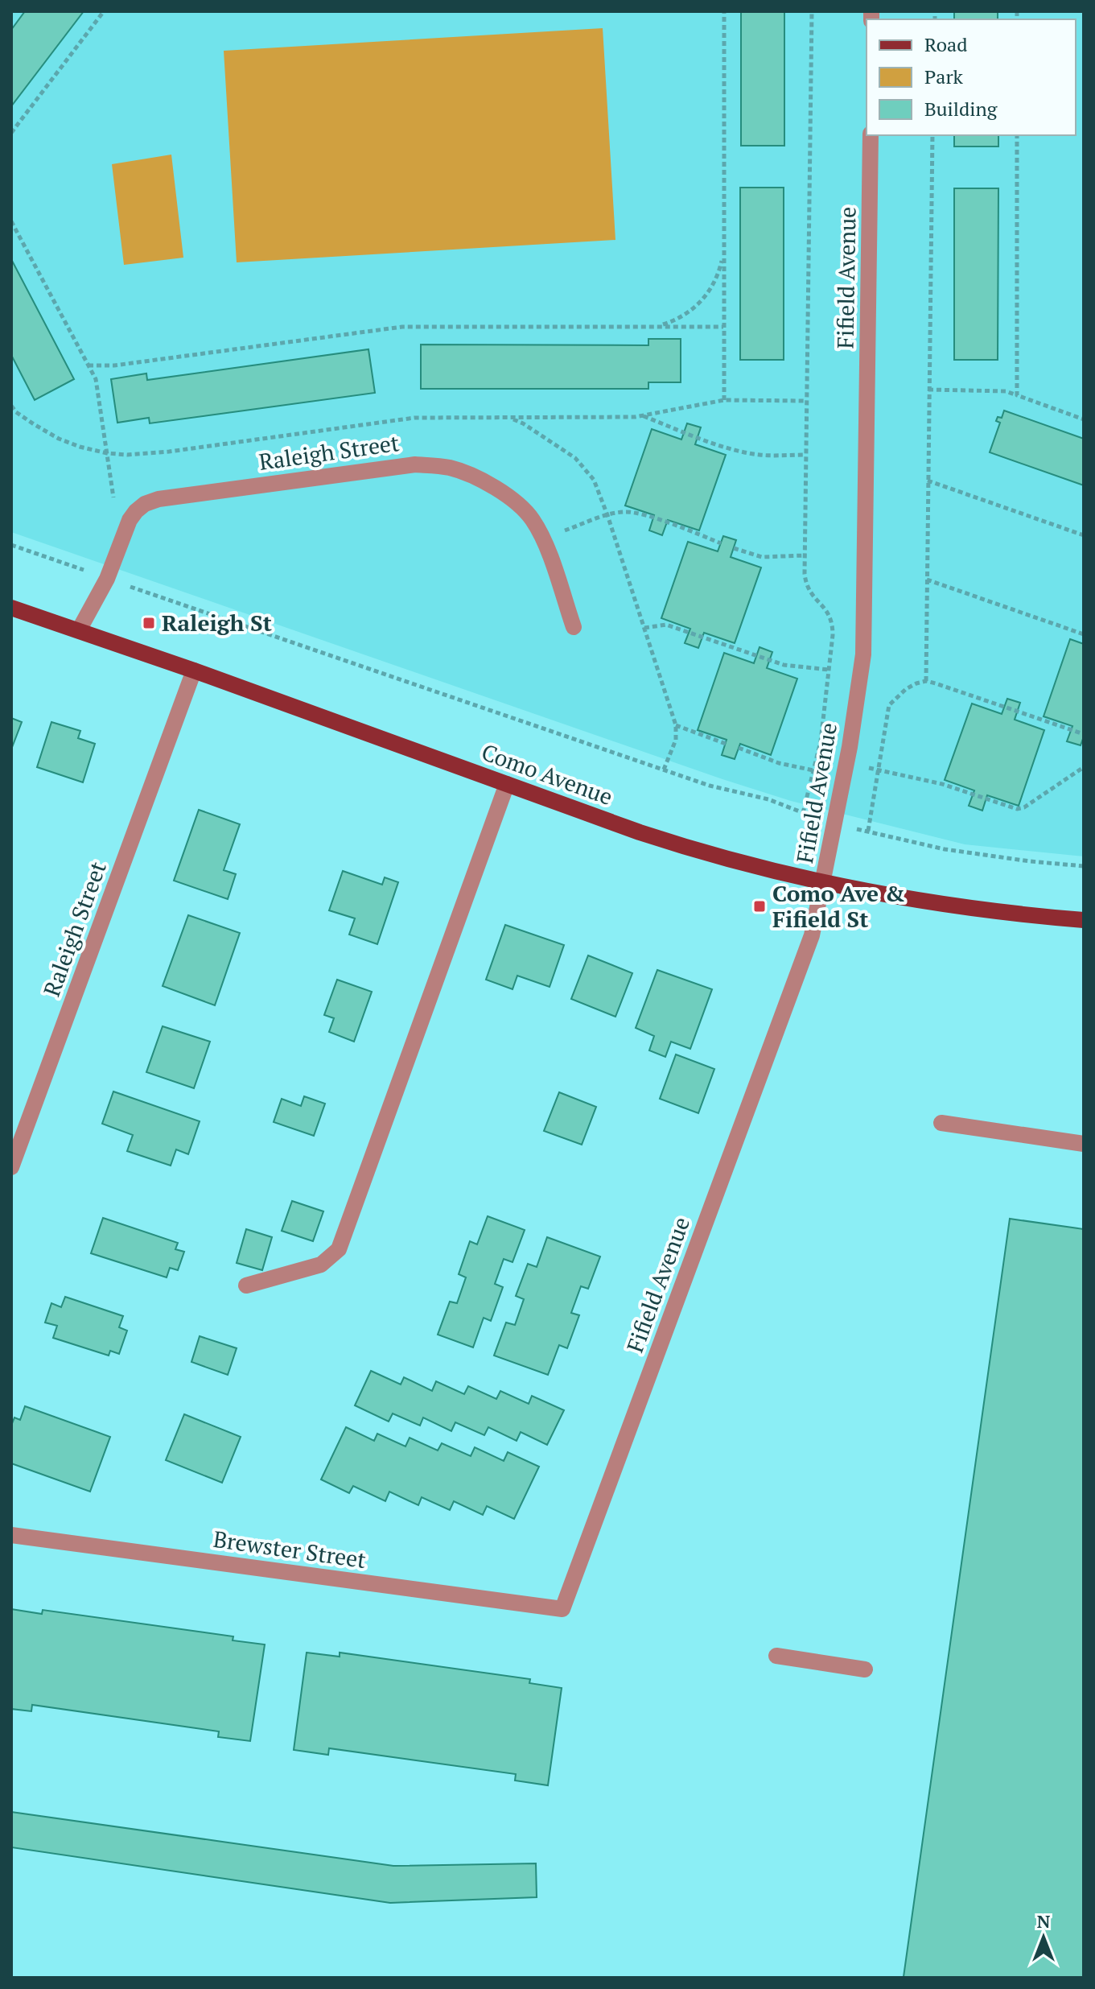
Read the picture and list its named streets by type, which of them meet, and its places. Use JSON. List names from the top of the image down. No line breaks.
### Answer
{"streets":{"main road":["Como Avenue"],"street":["Fifield Avenue","Raleigh Street","Brewster Street"]},"crossings":[["Fifield Avenue","Como Avenue"],["Fifield Avenue","Brewster Street"],["Raleigh Street","Como Avenue"]],"places":{"transit":["Raleigh St","Como Ave & Fifield St"]},"legend":["Road","Park","Building"],"north":"top"}
